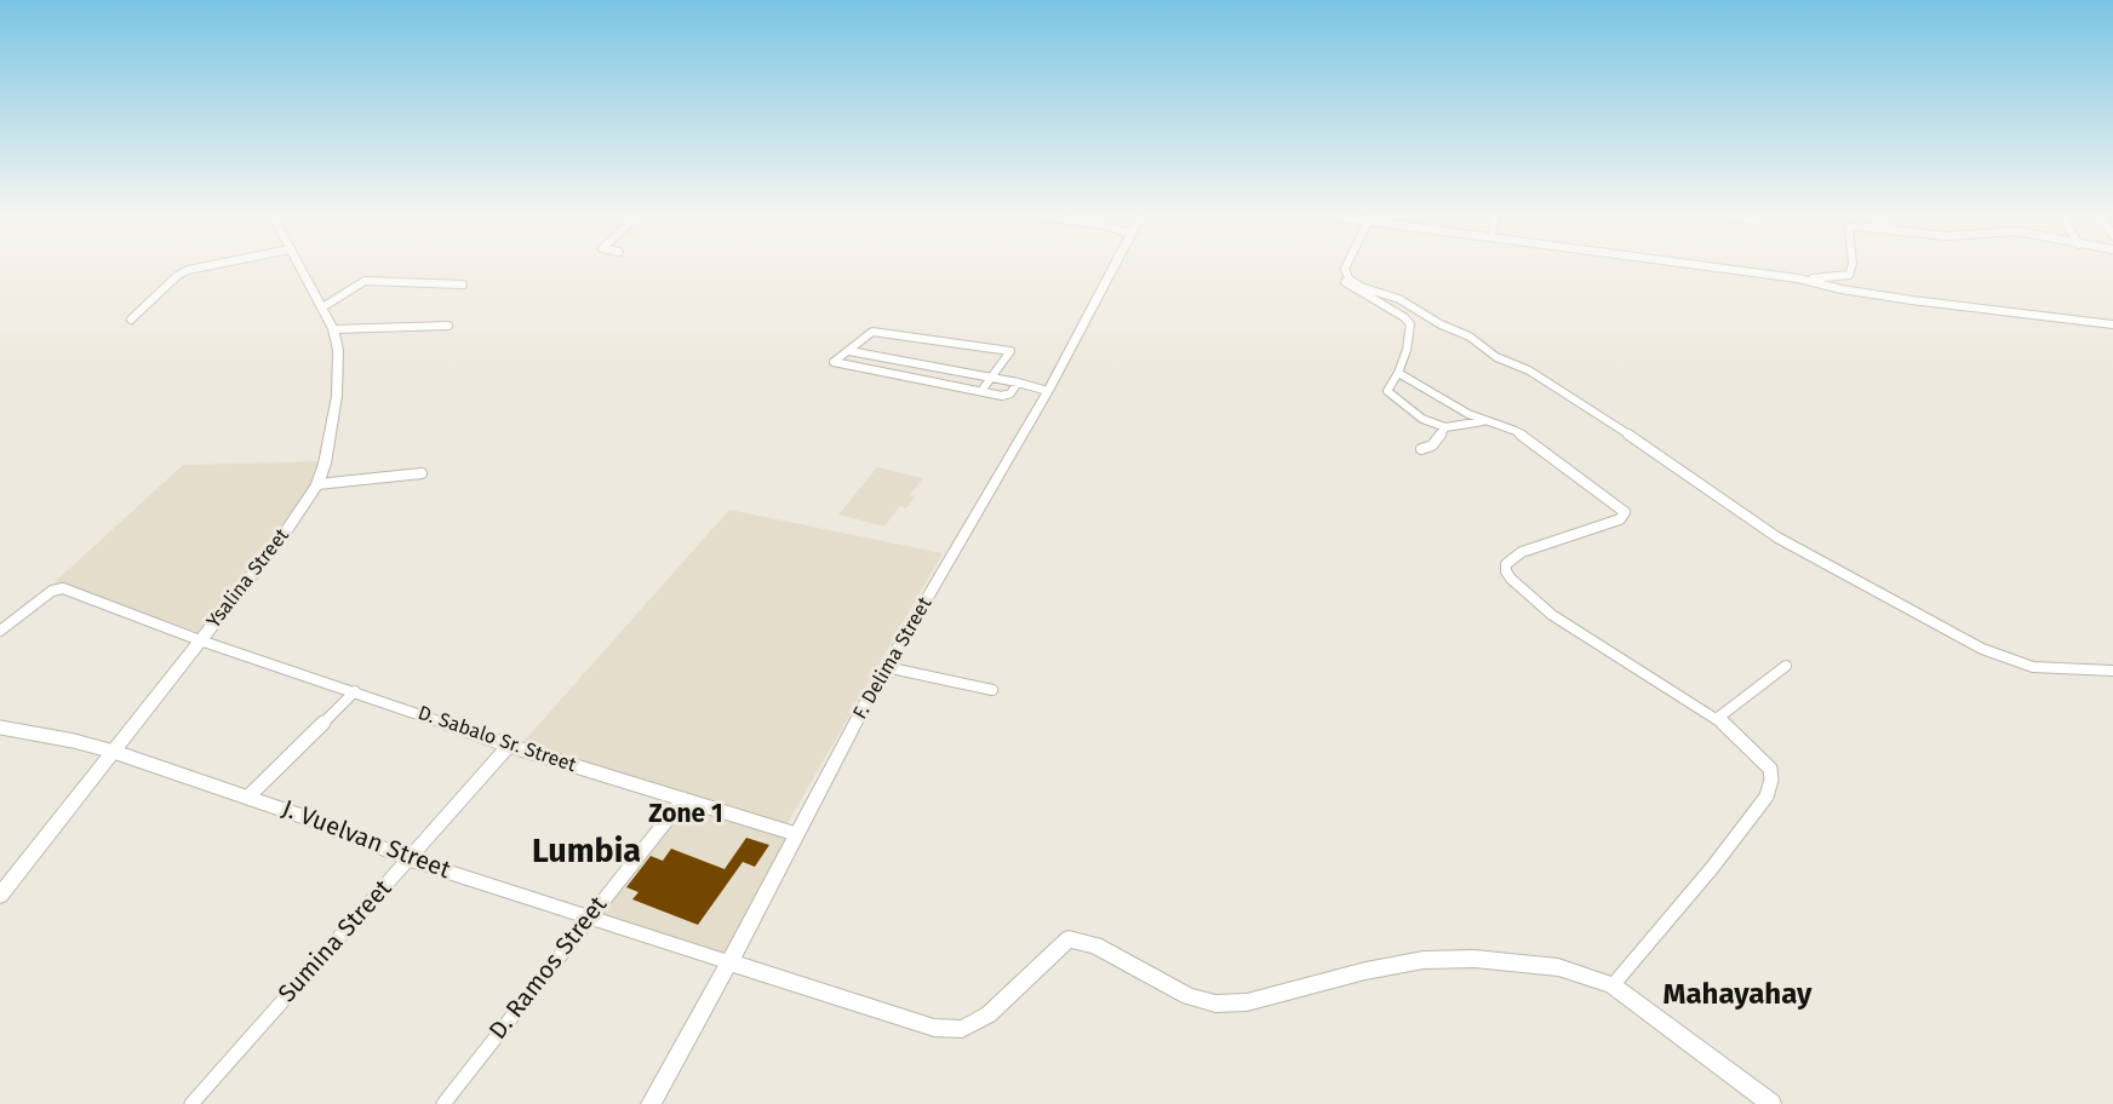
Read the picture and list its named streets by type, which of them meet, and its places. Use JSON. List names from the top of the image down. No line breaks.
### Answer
{"streets":{"street":["Ysalina Street","F. Delima Street","D. Sabalo Sr. Street","J. Vuelvan Street","Sumina Street","D. Ramos Street"]},"crossings":[["Ysalina Street","D. Sabalo Sr. Street"],["Ysalina Street","J. Vuelvan Street"],["F. Delima Street","D. Sabalo Sr. Street"],["F. Delima Street","J. Vuelvan Street"],["D. Sabalo Sr. Street","Sumina Street"],["D. Sabalo Sr. Street","D. Ramos Street"],["J. Vuelvan Street","Sumina Street"],["J. Vuelvan Street","D. Ramos Street"]],"districts":["Zone 1","Lumbia","Mahayahay"]}
